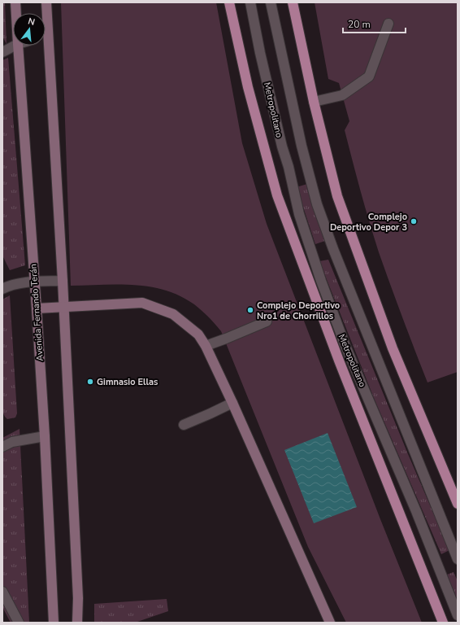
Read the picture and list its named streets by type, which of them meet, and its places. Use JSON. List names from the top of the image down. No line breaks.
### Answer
{"streets":{"main road":["Avenida Fernando Terán"],"street":["Metropolitano"]},"places":["Complejo Deportivo Depor 3","Complejo Deportivo Nro1 de Chorrillos","Gimnasio Ellas"],"scale_bar":"20 m","north":"top"}
